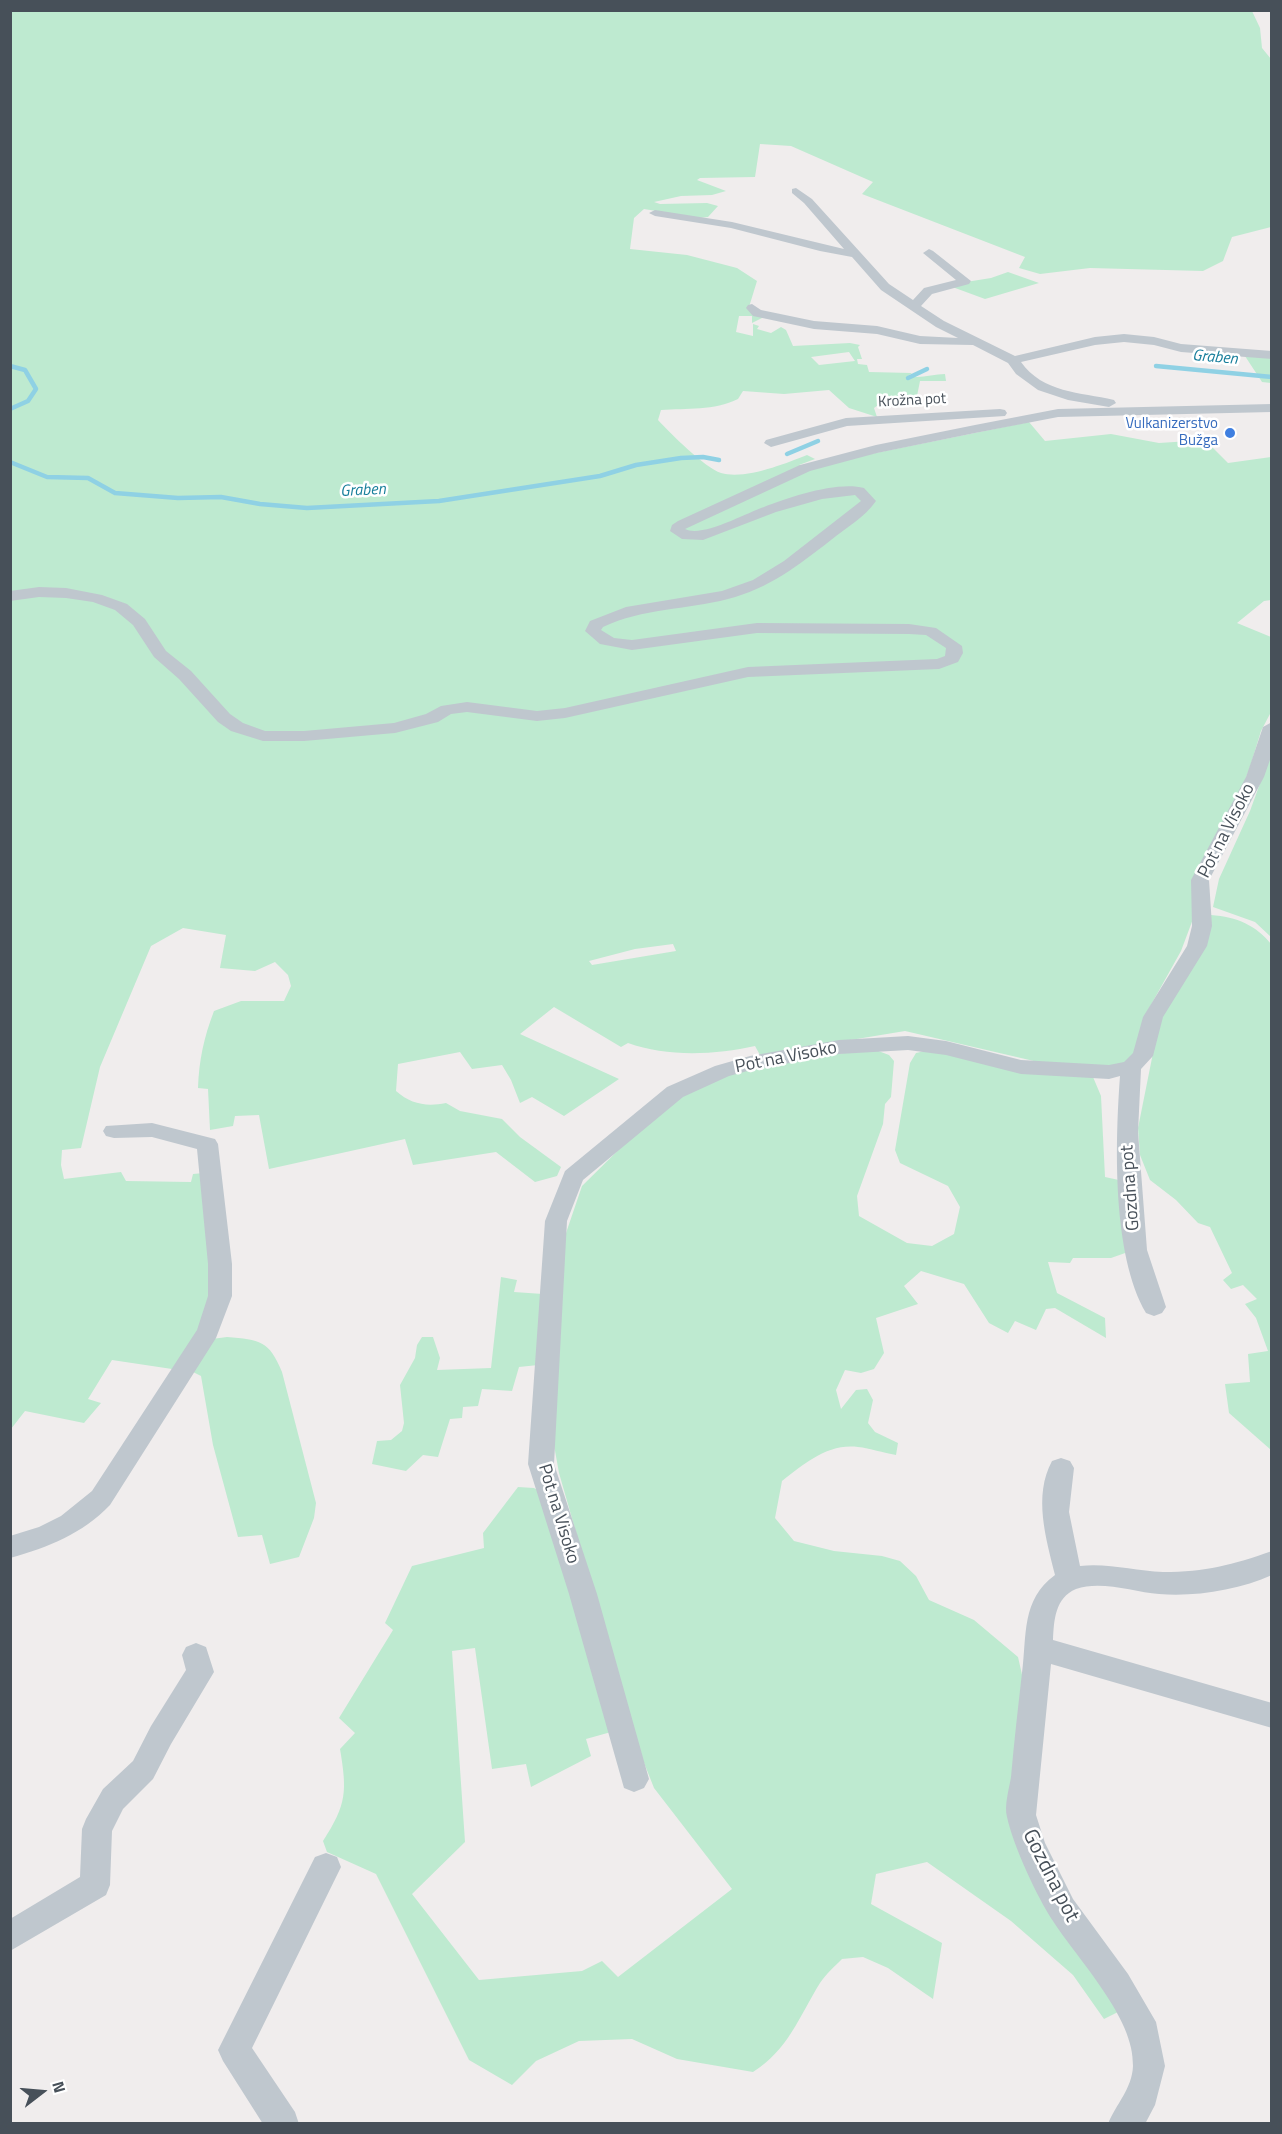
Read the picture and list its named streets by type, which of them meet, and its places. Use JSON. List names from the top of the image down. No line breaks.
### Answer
{"streets":{"street":["Krožna pot","Pot na Visoko","Gozdna pot"]},"crossings":[["Pot na Visoko","Gozdna pot"]],"water":["Graben"],"places":["Vulkanizerstvo Bužga"],"north":"right"}
